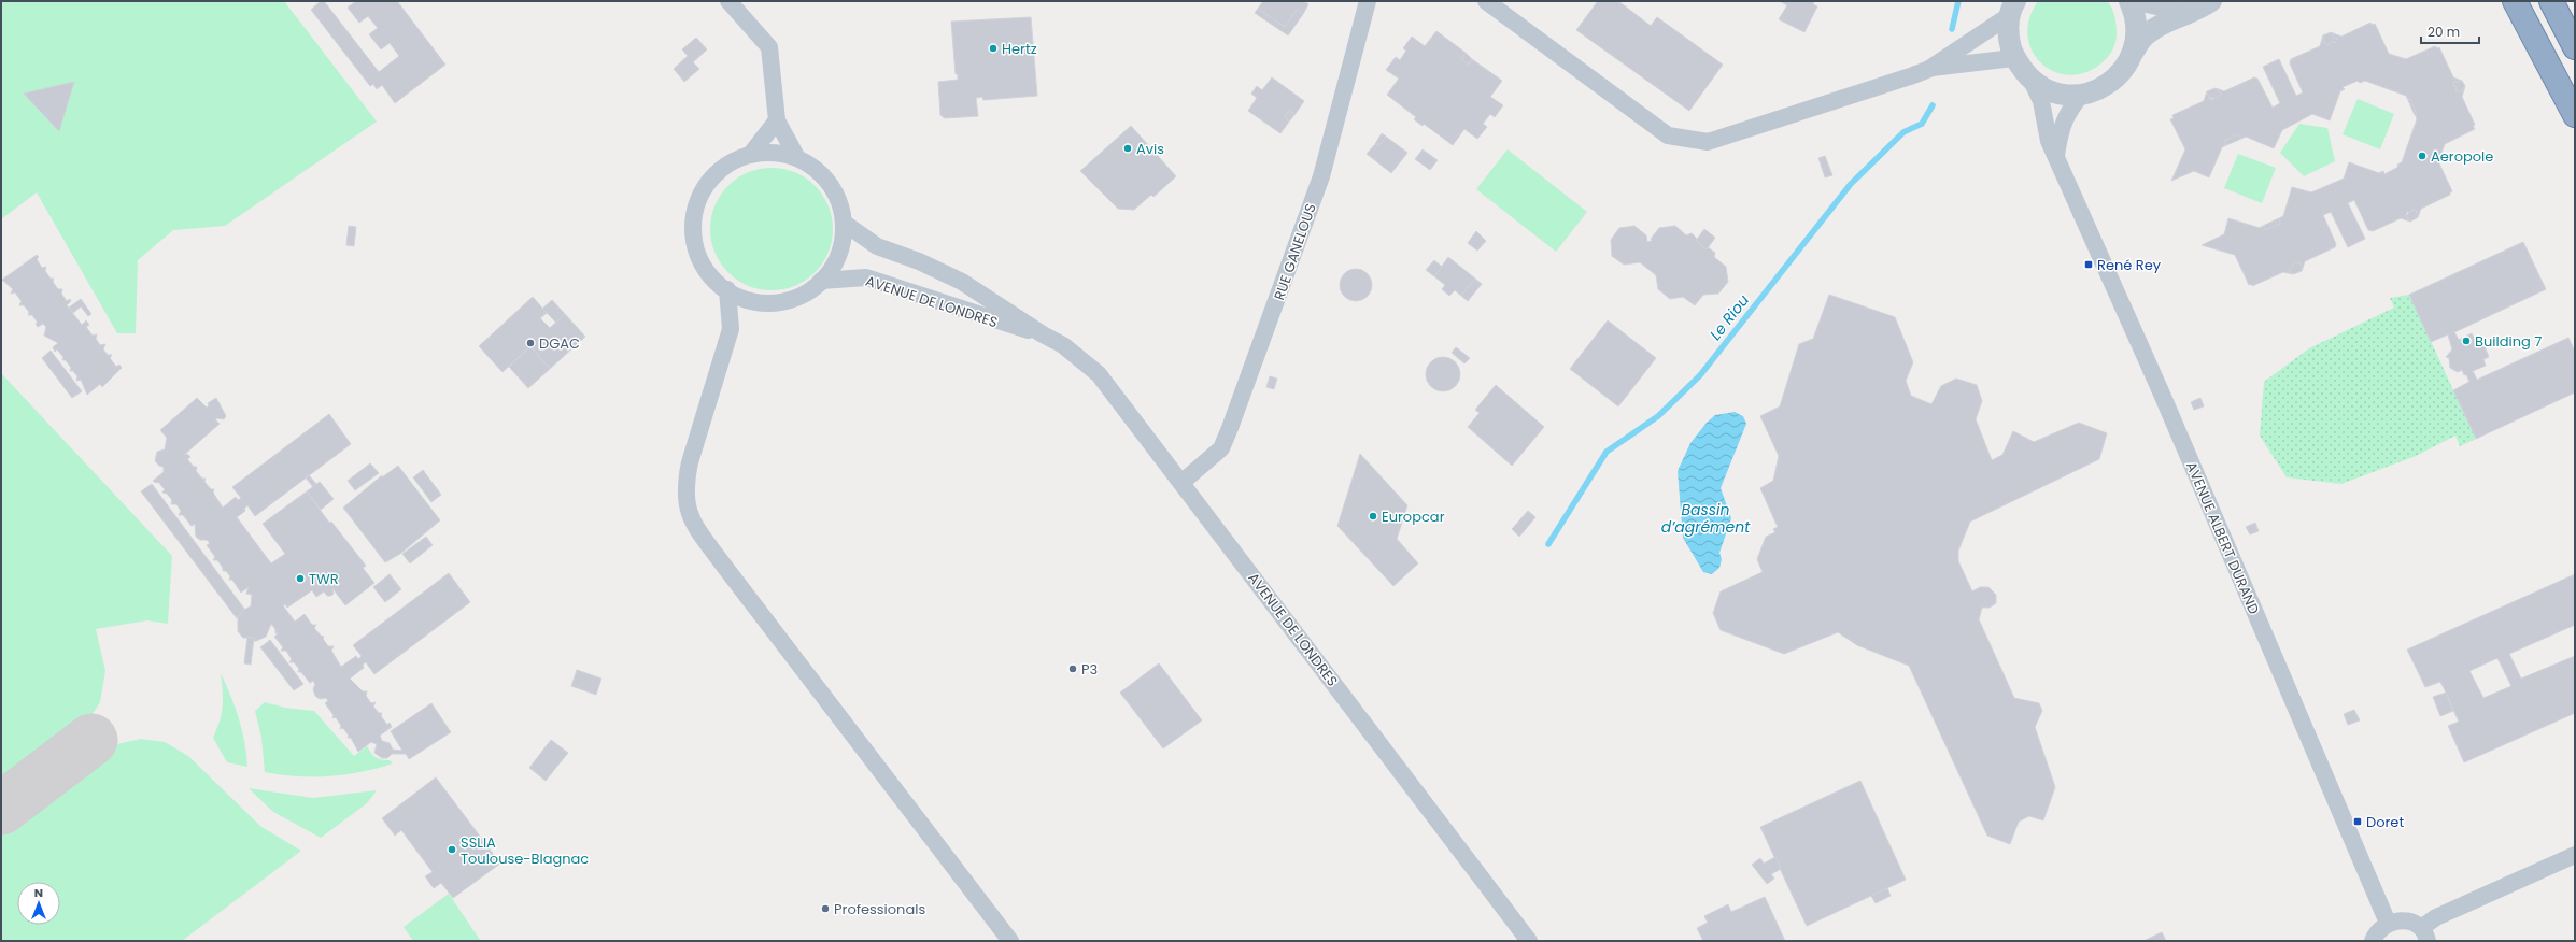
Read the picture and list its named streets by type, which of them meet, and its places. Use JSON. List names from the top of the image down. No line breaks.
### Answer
{"streets":{"street":["RUE GANELOUS","AVENUE DE LONDRES","AVENUE ALBERT DURAND"]},"crossings":[["RUE GANELOUS","AVENUE DE LONDRES"]],"water":["Le Riou","Bassin d’agrément"],"places":{"other":["Hertz","Avis","Aeropole","Building 7","DGAC","Europcar","TWR","P3","SSLIA Toulouse-Blagnac","Professionals"],"transit":["René Rey","Doret"]},"scale_bar":"20 m","north":"top"}
